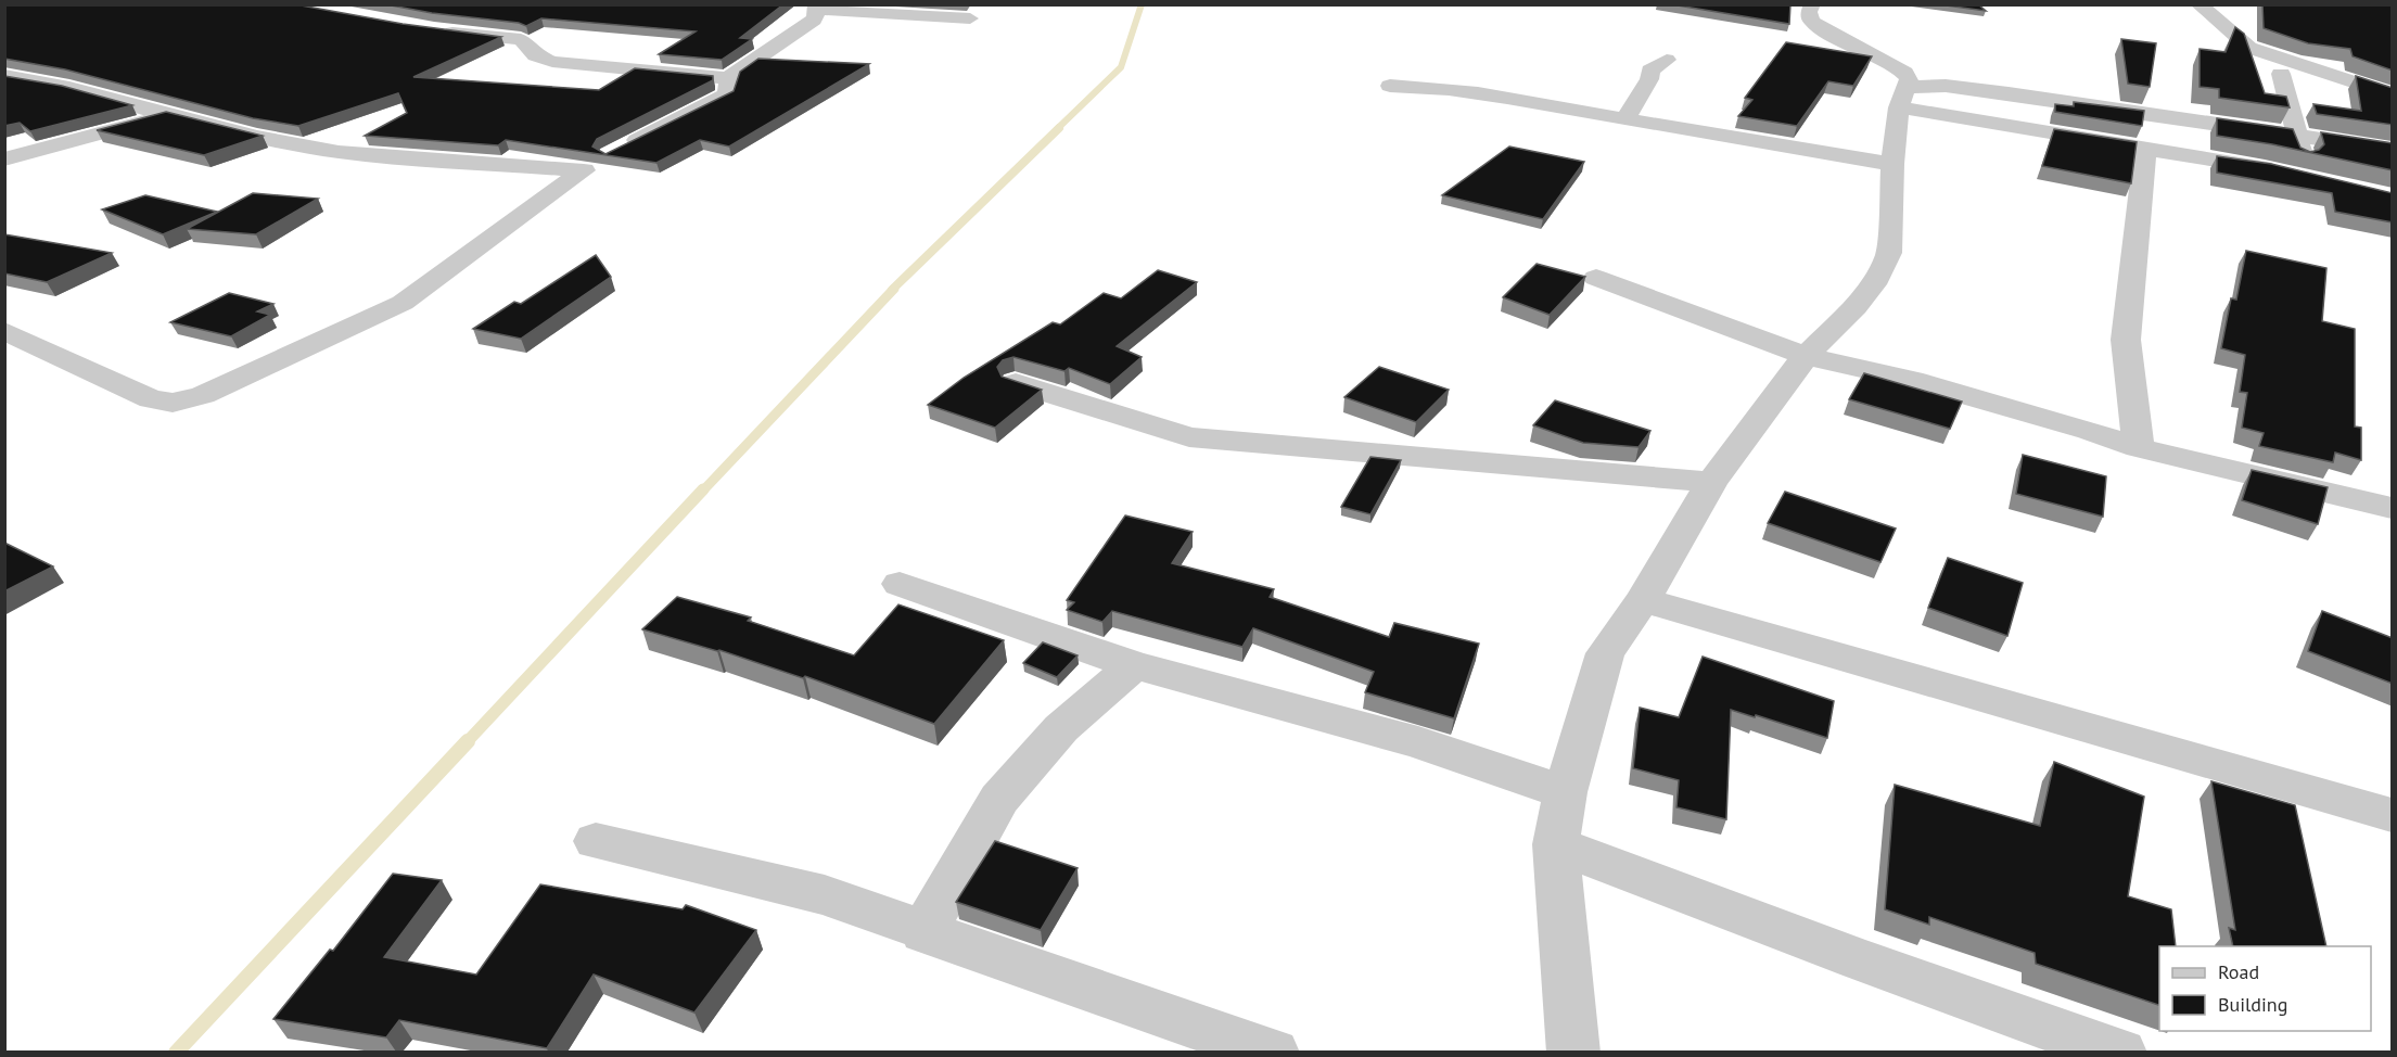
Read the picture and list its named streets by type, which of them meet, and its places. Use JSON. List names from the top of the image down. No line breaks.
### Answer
{"legend":["Road","Building"]}
